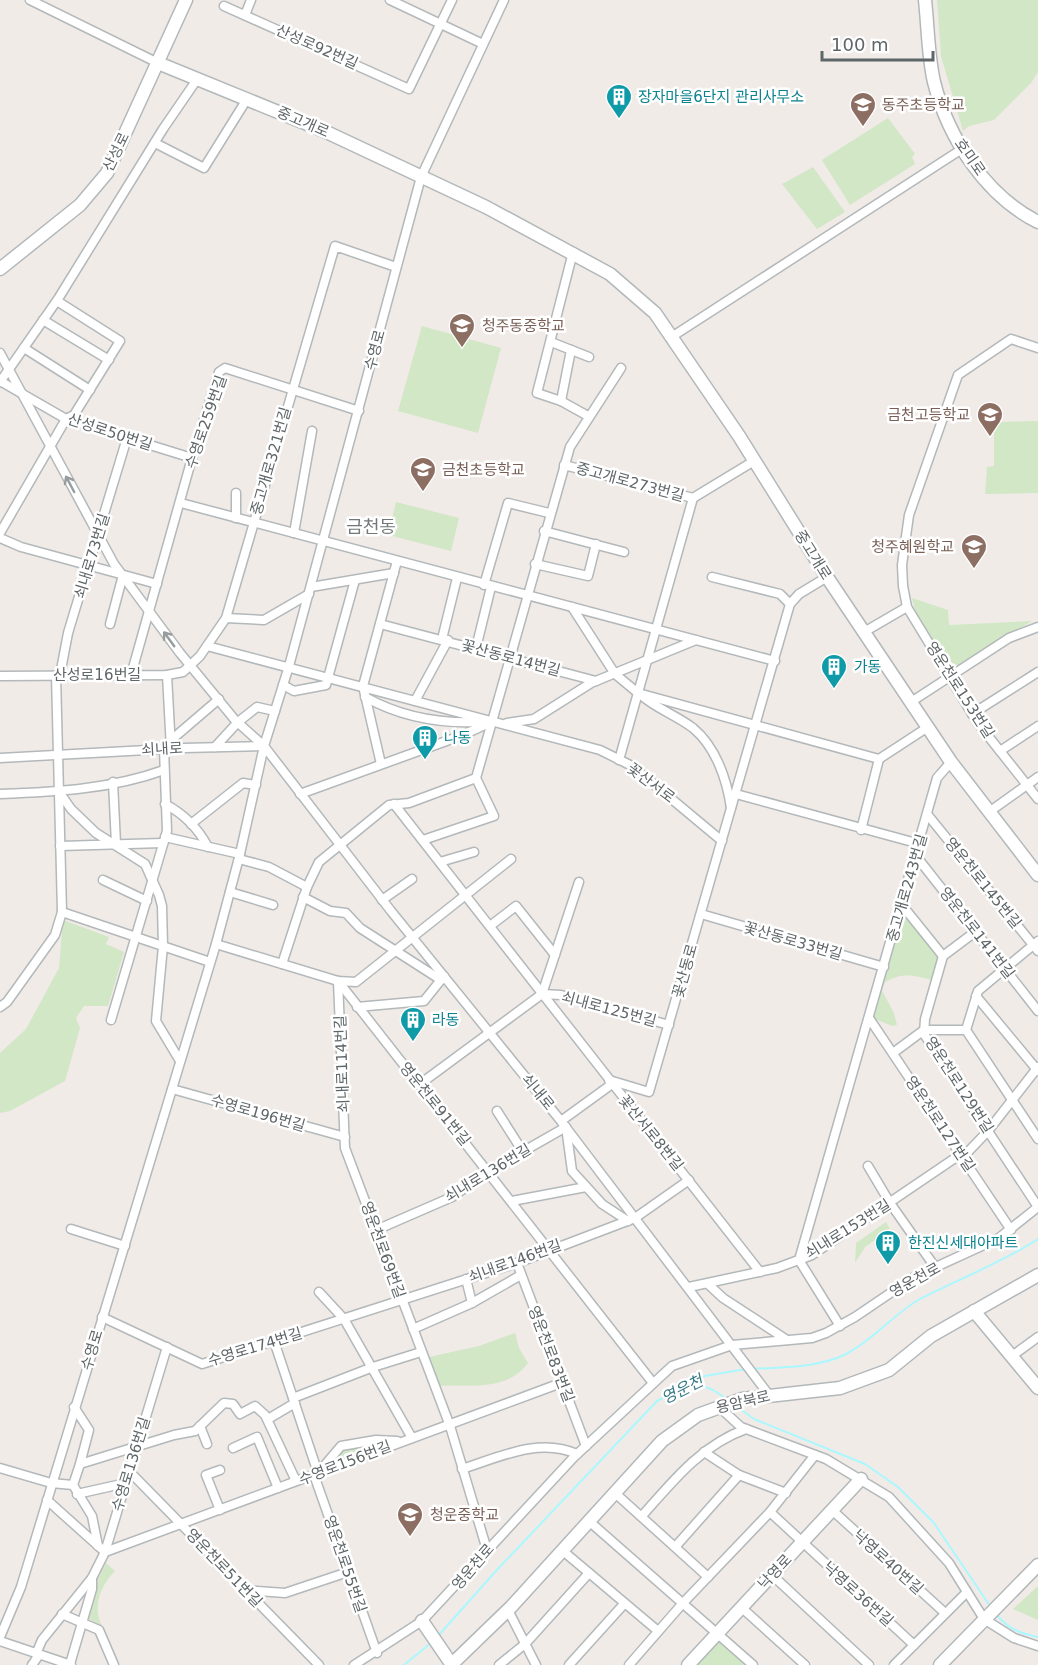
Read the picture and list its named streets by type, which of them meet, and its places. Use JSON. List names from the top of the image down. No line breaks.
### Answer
{"streets":{"street":["산성로92번길","중고개로","산성로","호미로","수영로","수영로259번길","산성로50번길","중고개로321번길","중고개로273번길","쇠내로73번길","꽃산동로14번길","산성로16번길","영운천로153번길","쇠내로","꽃산서로","영운천로145번길","중고개로243번길","영운천로141번길","꽃산동로33번길","꽃산동로","쇠내로125번길","쇠내로114번길","영운천로129번길","영운천로91번길","수영로196번길","영운천로127번길","꽃산서로8번길","쇠내로136번길","쇠내로153번길","영운천로69번길","쇠내로146번길","영운천로","수영로174번길","영운천로83번길","용암북로","수영로156번길","수영로136번길","낙영로40번길","영운천로55번길","영운천로51번길","낙영로","낙영로36번길"]},"crossings":[["중고개로","산성로"],["중고개로","수영로"],["중고개로","중고개로273번길"],["중고개로","중고개로243번길"],["수영로","수영로259번길"],["수영로","중고개로321번길"],["수영로","쇠내로"],["수영로","꽃산서로"],["수영로","수영로196번길"],["수영로","수영로174번길"],["수영로259번길","산성로50번길"],["수영로259번길","중고개로321번길"],["수영로259번길","산성로16번길"],["산성로50번길","쇠내로73번길"],["중고개로321번길","산성로16번길"],["중고개로321번길","꽃산서로"],["중고개로273번길","꽃산동로14번길"],["중고개로273번길","꽃산서로"],["쇠내로73번길","산성로16번길"],["쇠내로73번길","쇠내로"],["꽃산동로14번길","꽃산서로"],["쇠내로","쇠내로125번길"],["쇠내로","쇠내로136번길"],["쇠내로","쇠내로153번길"],["쇠내로","쇠내로146번길"],["쇠내로","영운천로"],["쇠내로","용암북로"],["꽃산서로","꽃산동로"],["영운천로145번길","중고개로243번길"],["중고개로243번길","영운천로141번길"],["중고개로243번길","꽃산동로33번길"],["중고개로243번길","영운천로127번길"],["중고개로243번길","쇠내로153번길"],["꽃산동로33번길","꽃산동로"],["꽃산동로","쇠내로125번길"],["꽃산동로","꽃산서로8번길"],["꽃산동로","쇠내로136번길"],["쇠내로125번길","영운천로91번길"],["쇠내로125번길","꽃산서로8번길"],["쇠내로114번길","영운천로91번길"],["쇠내로114번길","수영로196번길"],["쇠내로114번길","영운천로69번길"],["영운천로129번길","쇠내로153번길"],["영운천로129번길","영운천로"],["영운천로91번길","쇠내로136번길"],["영운천로91번길","쇠내로146번길"],["영운천로91번길","영운천로"],["영운천로127번길","쇠내로153번길"],["영운천로127번길","영운천로"],["꽃산서로8번길","쇠내로136번길"],["꽃산서로8번길","쇠내로153번길"],["꽃산서로8번길","쇠내로146번길"],["쇠내로136번길","영운천로69번길"],["영운천로69번길","쇠내로146번길"],["영운천로69번길","영운천로"],["영운천로69번길","수영로174번길"],["영운천로69번길","수영로156번길"],["쇠내로146번길","수영로174번길"],["쇠내로146번길","영운천로83번길"],["영운천로","영운천로83번길"],["영운천로","영운천로55번길"],["수영로174번길","수영로136번길"],["수영로174번길","영운천로55번길"],["수영로156번길","수영로136번길"],["수영로156번길","영운천로55번길"],["수영로156번길","영운천로51번길"],["수영로136번길","영운천로51번길"],["낙영로40번길","낙영로"],["낙영로","낙영로36번길"]],"districts":["금천동"],"water":["영운천"],"places":{"building":["장자마을6단지 관리사무소","가동","나동","라동","한진신세대아파트"],"school or university":["동주초등학교","청주동중학교","금천고등학교","금천초등학교","청주혜원학교","청운중학교"]},"scale_bar":"100 m"}
